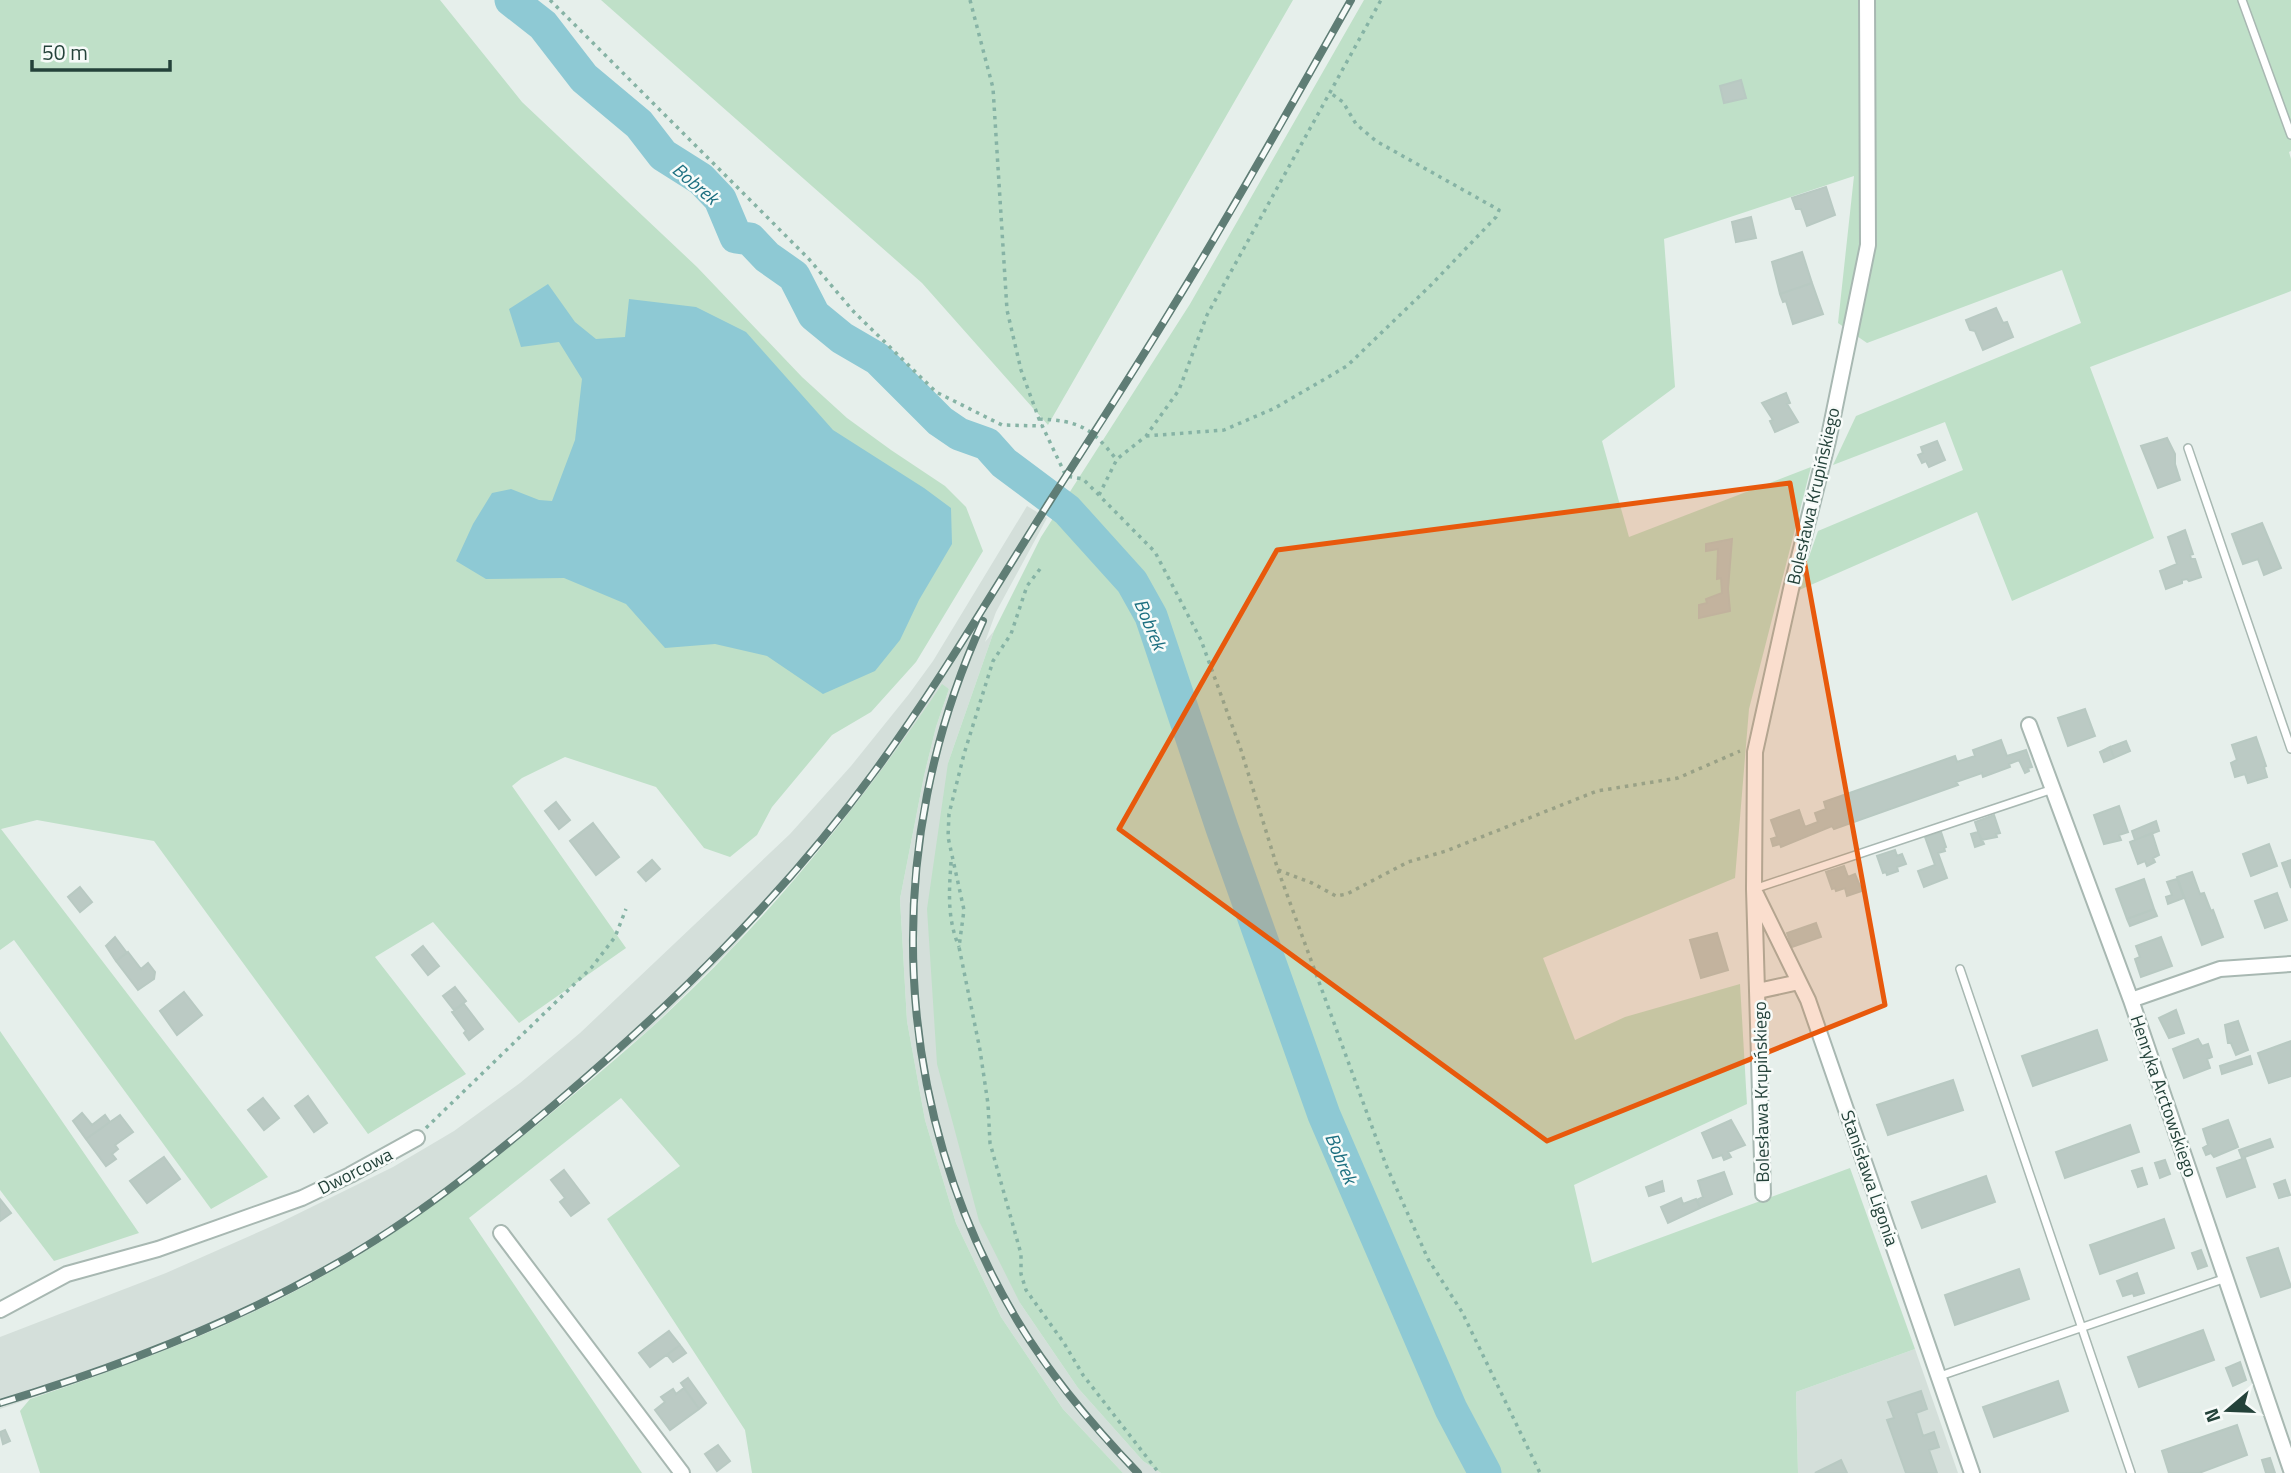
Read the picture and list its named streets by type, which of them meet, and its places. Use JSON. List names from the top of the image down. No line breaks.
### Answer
{"streets":{"street":["Bolesława Krupińskiego","Henryka Arctowskiego","Dworcowa","Stanisława Ligonia"]},"crossings":[["Bolesława Krupińskiego","Stanisława Ligonia"]],"water":["Bobrek"],"scale_bar":"50 m","north":"left"}
